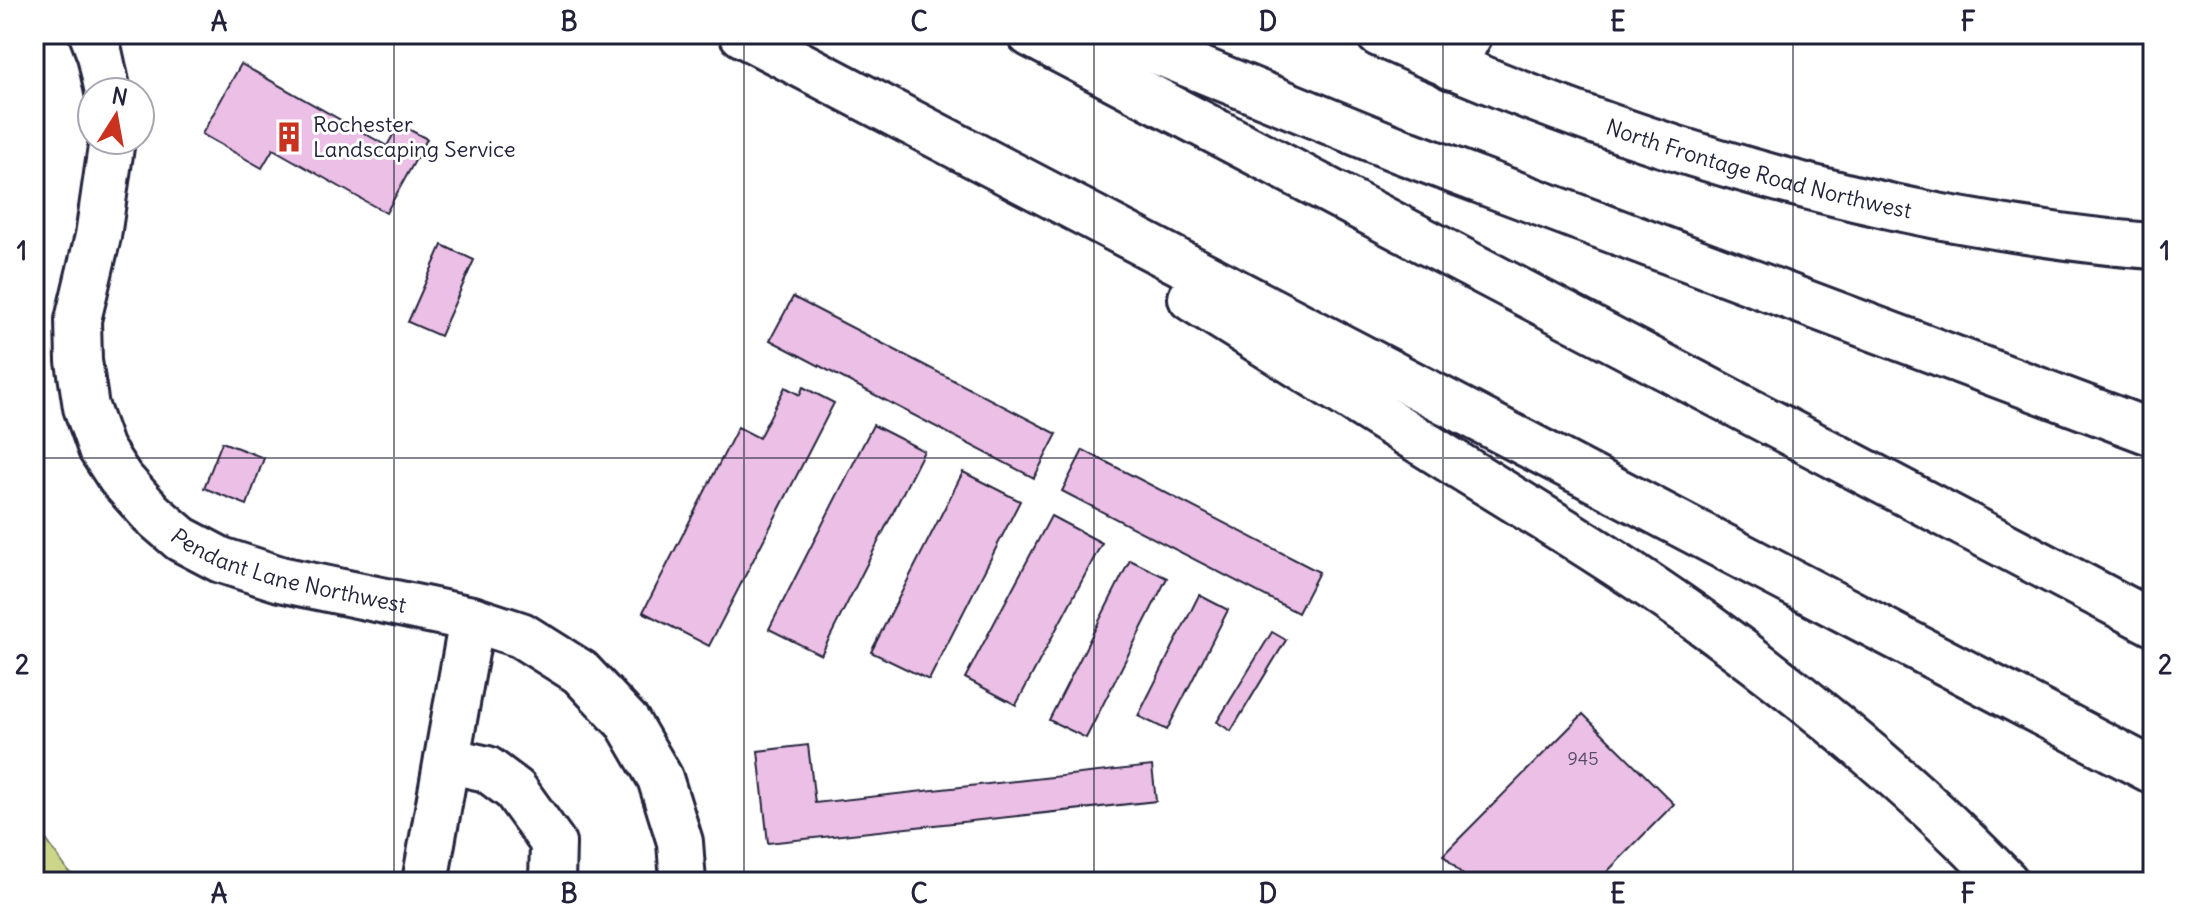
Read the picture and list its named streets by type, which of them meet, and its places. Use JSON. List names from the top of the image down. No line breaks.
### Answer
{"streets":{"main road":["North Frontage Road Northwest","Pendant Lane Northwest"]},"places":{"building":["Rochester Landscaping Service"]},"house_numbers":["945"],"north":"top","grid":{"columns":["A","B","C","D","E","F"],"rows":["1","2"]}}
